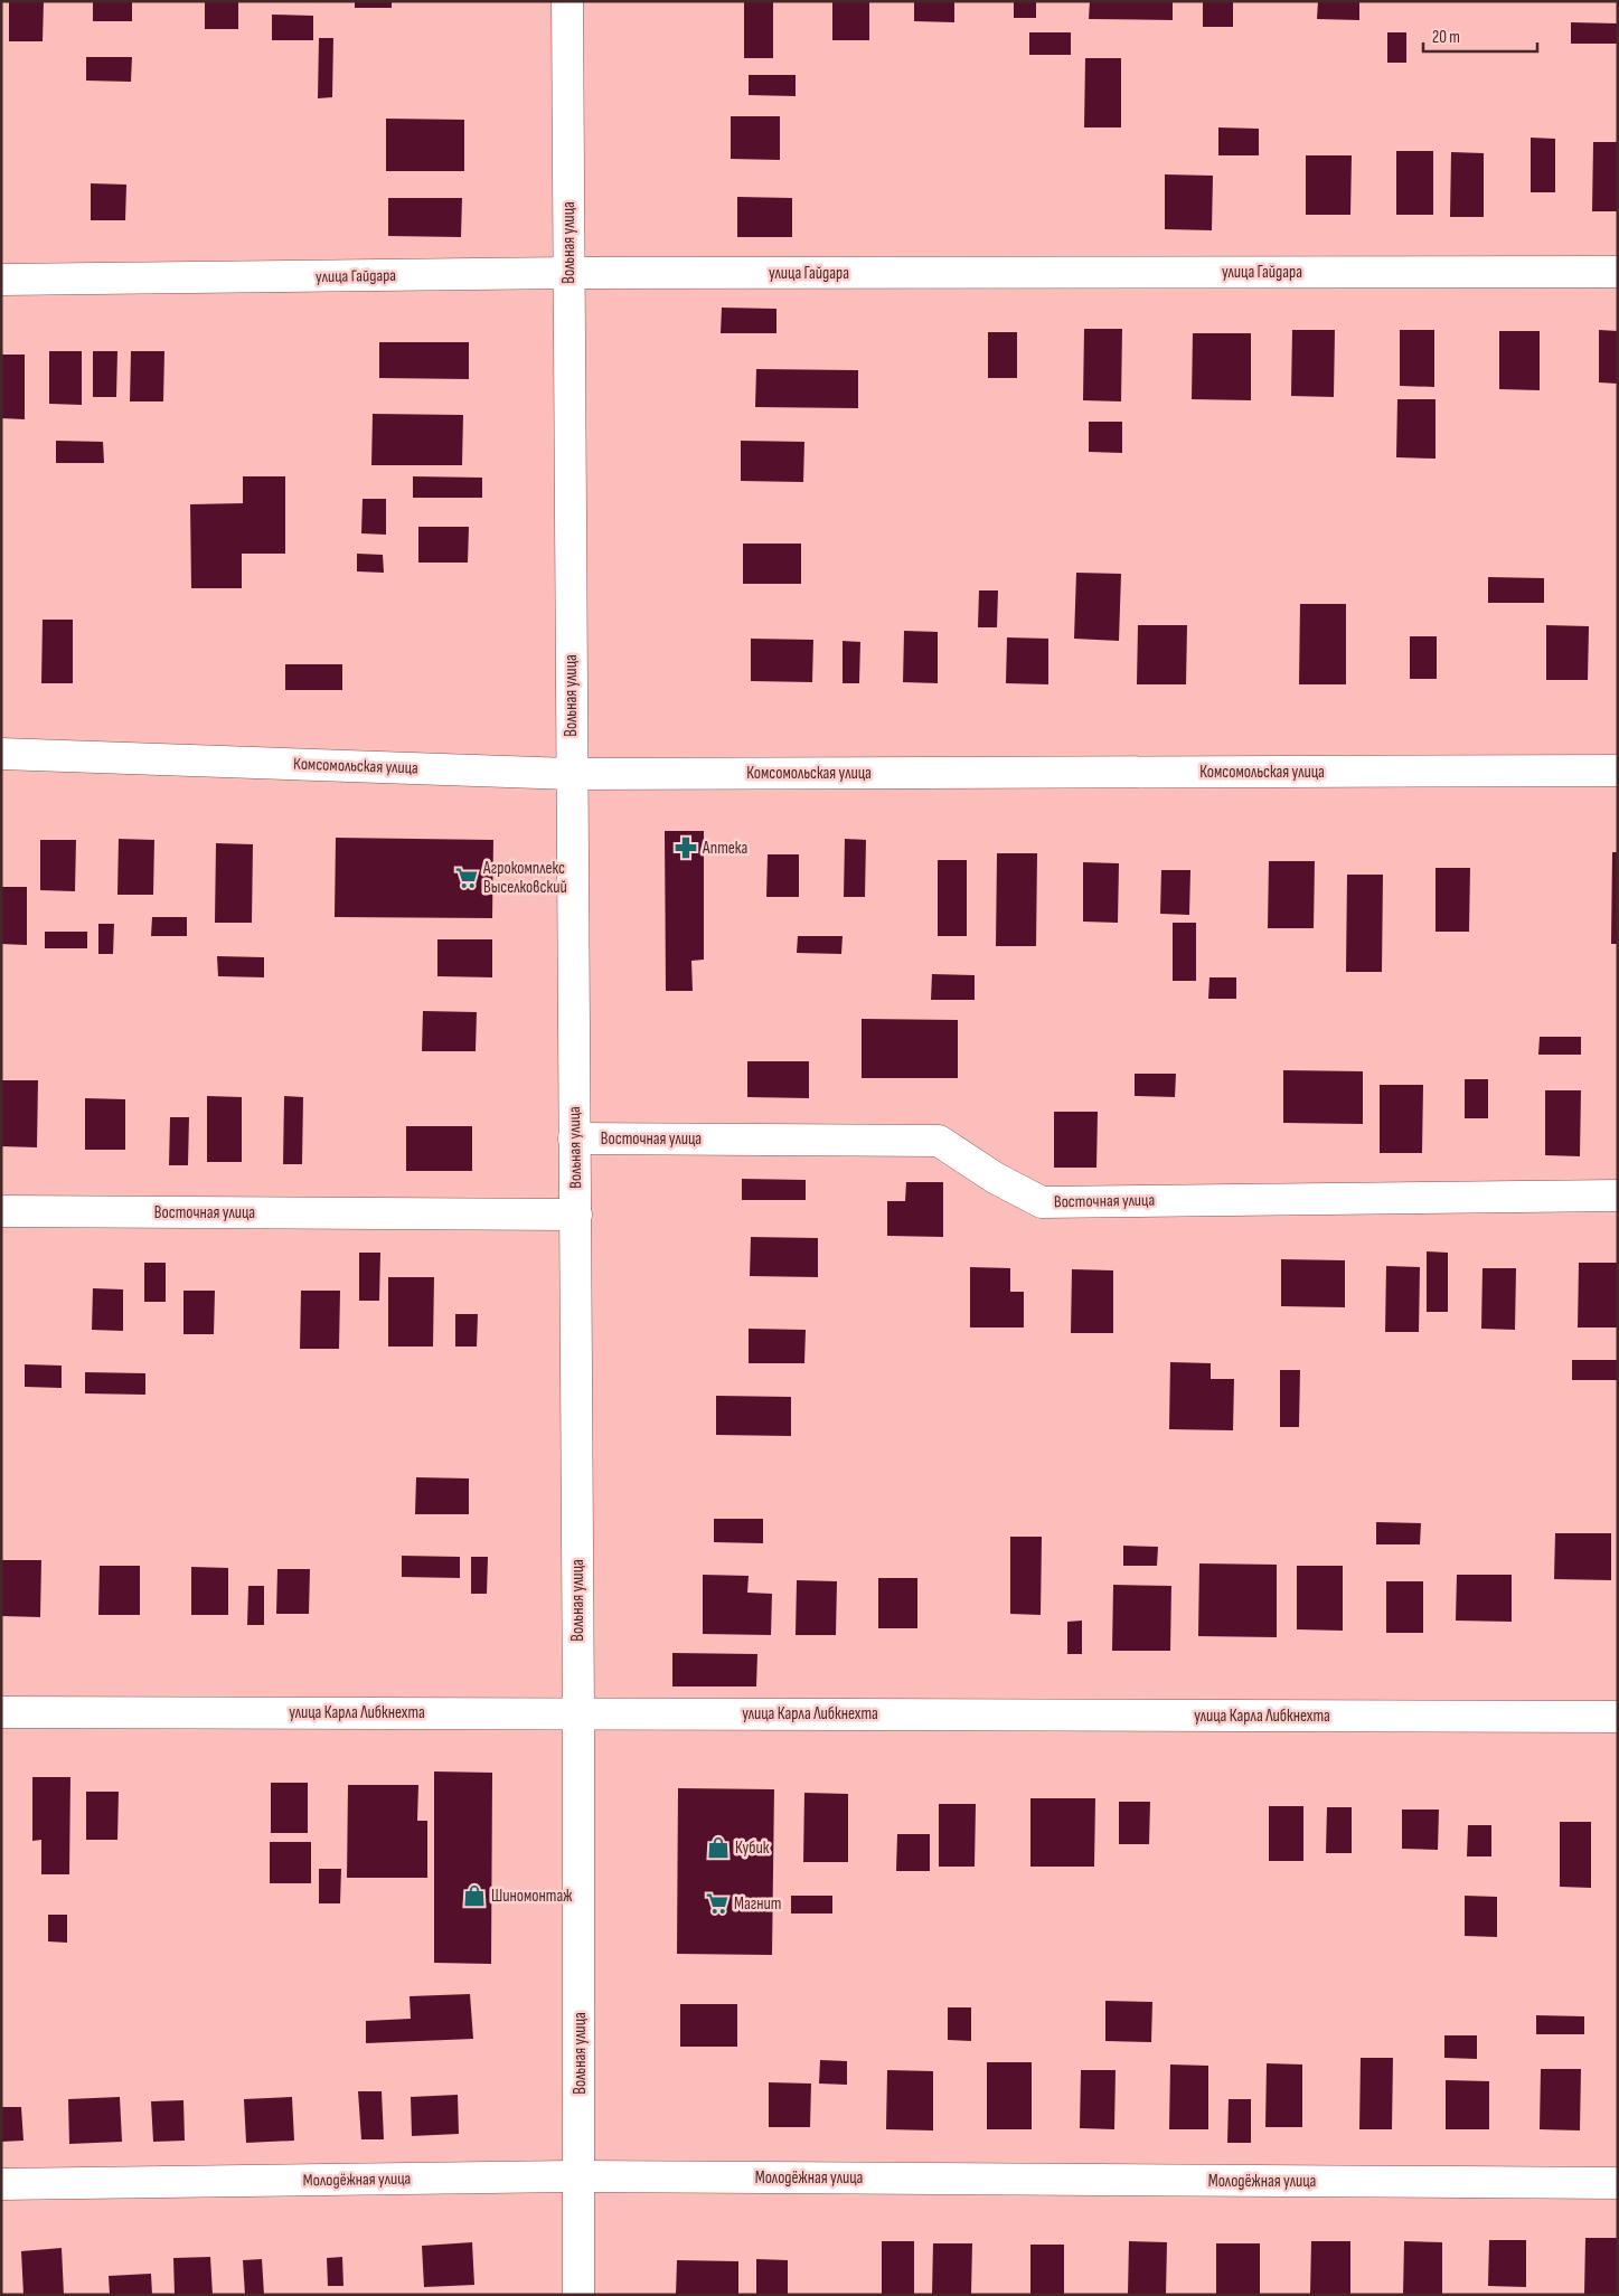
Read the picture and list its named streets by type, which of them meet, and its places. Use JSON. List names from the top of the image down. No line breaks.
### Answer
{"streets":{"street":["Вольная улица","улица Гайдара","Комсомольская улица","Восточная улица","улица Карла Либкнехта","Молодёжная улица"]},"crossings":[["Вольная улица","улица Гайдара"],["Вольная улица","Комсомольская улица"],["Вольная улица","Восточная улица"],["Вольная улица","улица Карла Либкнехта"],["Вольная улица","Молодёжная улица"]],"places":{"pharmacy":["Аптека"],"supermarket":["Агрокомплекс Выселковский","Магнит"],"shop":["Кубик","Шиномонтаж"]},"scale_bar":"20 m"}
